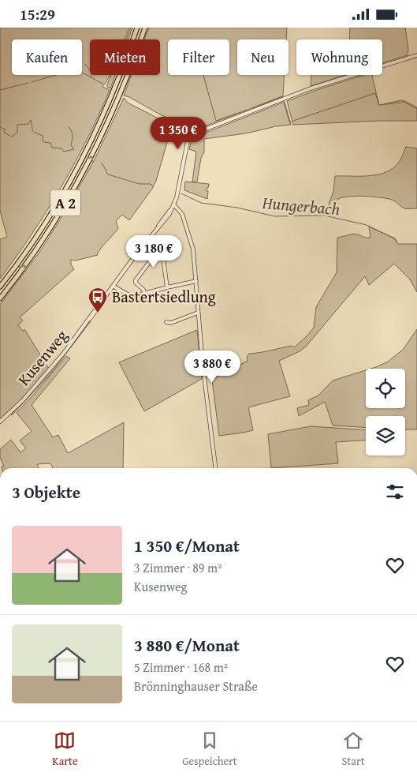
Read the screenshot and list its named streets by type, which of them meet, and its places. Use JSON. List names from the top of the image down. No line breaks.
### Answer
{"streets":{"highway":["A 2"],"street":["Kusenweg"]},"water":["Hungerbach"],"places":{"bus stop":["Bastertsiedlung"]},"page":{"status":"15:29","chip":["Kaufen","Mieten","Filter","Neu","Wohnung"],"price":["1 350 €","3 180 €","3 880 €"],"heading":"3 Objekte","list":[{"name":"1 350 €/Monat","note":"3 Zimmer · 89 m² · Kusenweg"},{"name":"3 880 €/Monat","note":"5 Zimmer · 168 m² · Brönninghauser Straße"}],"tabs":["Karte","Gespeichert","Start"]}}
